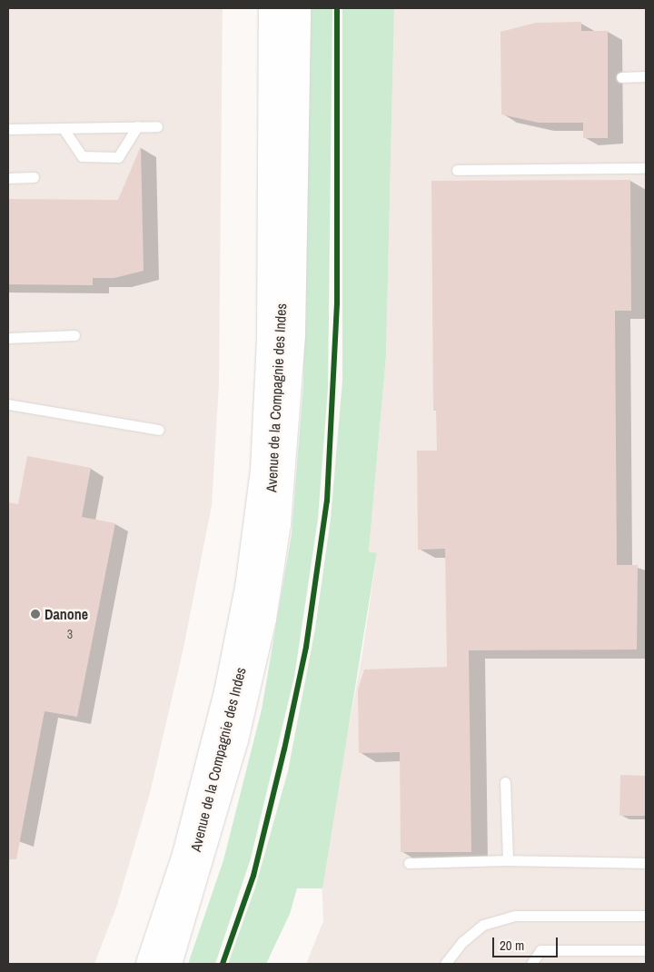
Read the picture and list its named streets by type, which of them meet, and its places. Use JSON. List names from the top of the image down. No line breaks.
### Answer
{"streets":{"main road":["Avenue de la Compagnie des Indes"]},"places":["Danone"],"house_numbers":["3"],"scale_bar":"20 m"}
